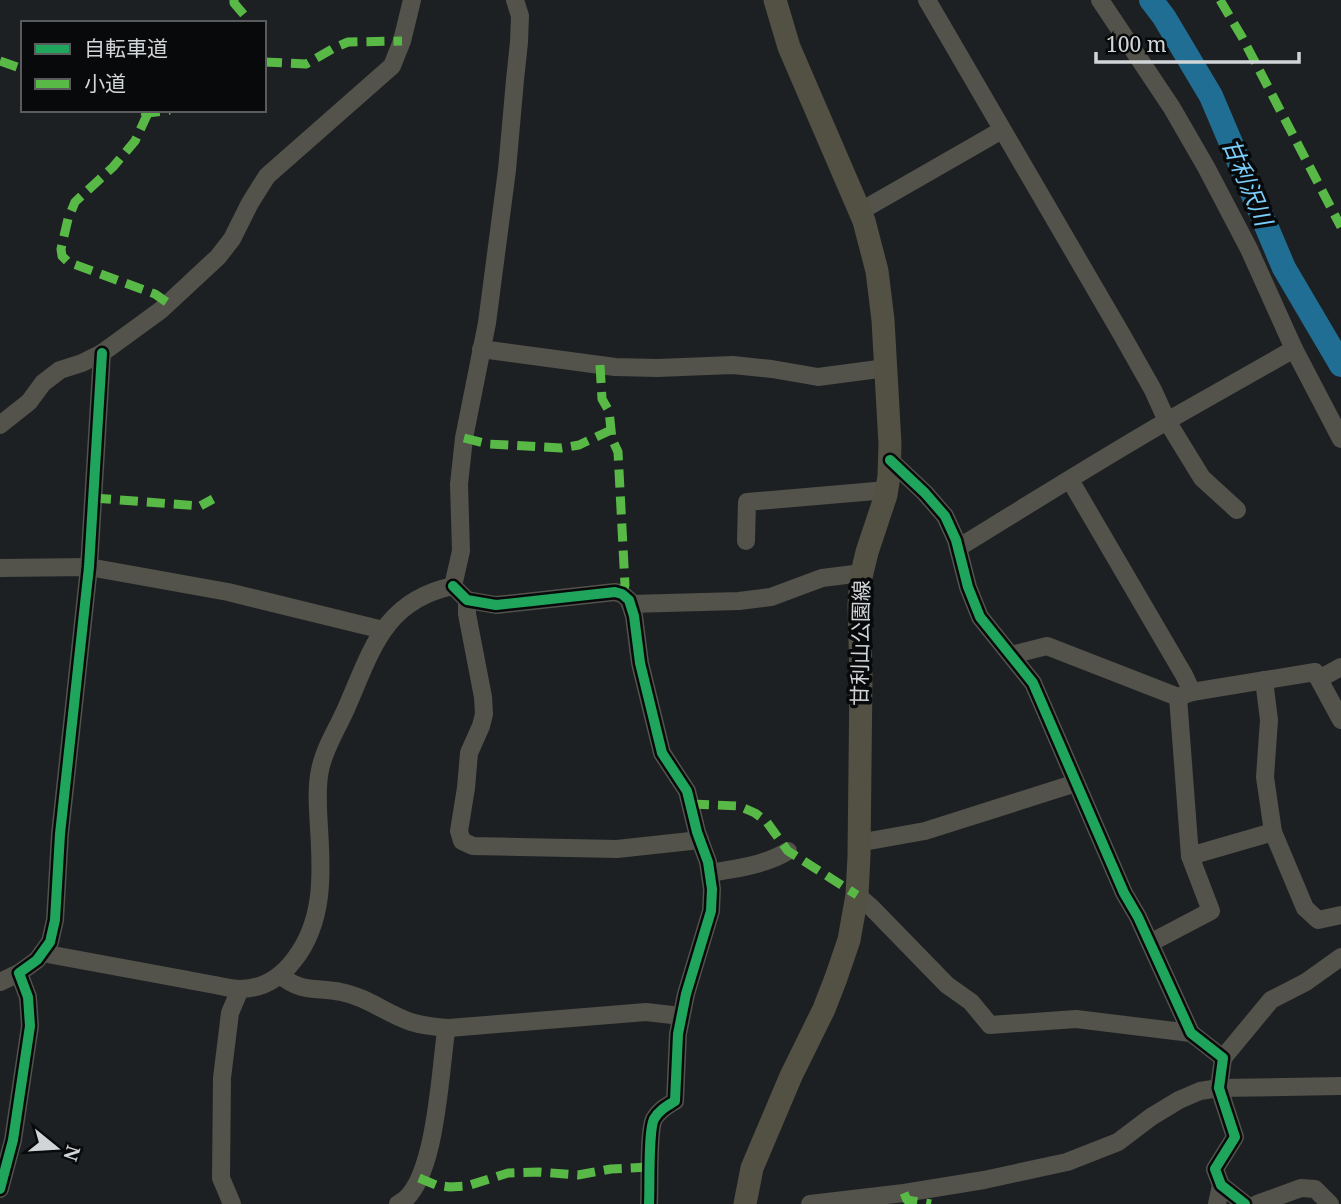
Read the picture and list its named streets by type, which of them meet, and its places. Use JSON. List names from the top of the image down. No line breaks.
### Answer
{"streets":{"main road":["甘利山公園線"]},"water":["甘利沢川"],"legend":["自転車道","小道"],"scale_bar":"100 m","north":"right"}
